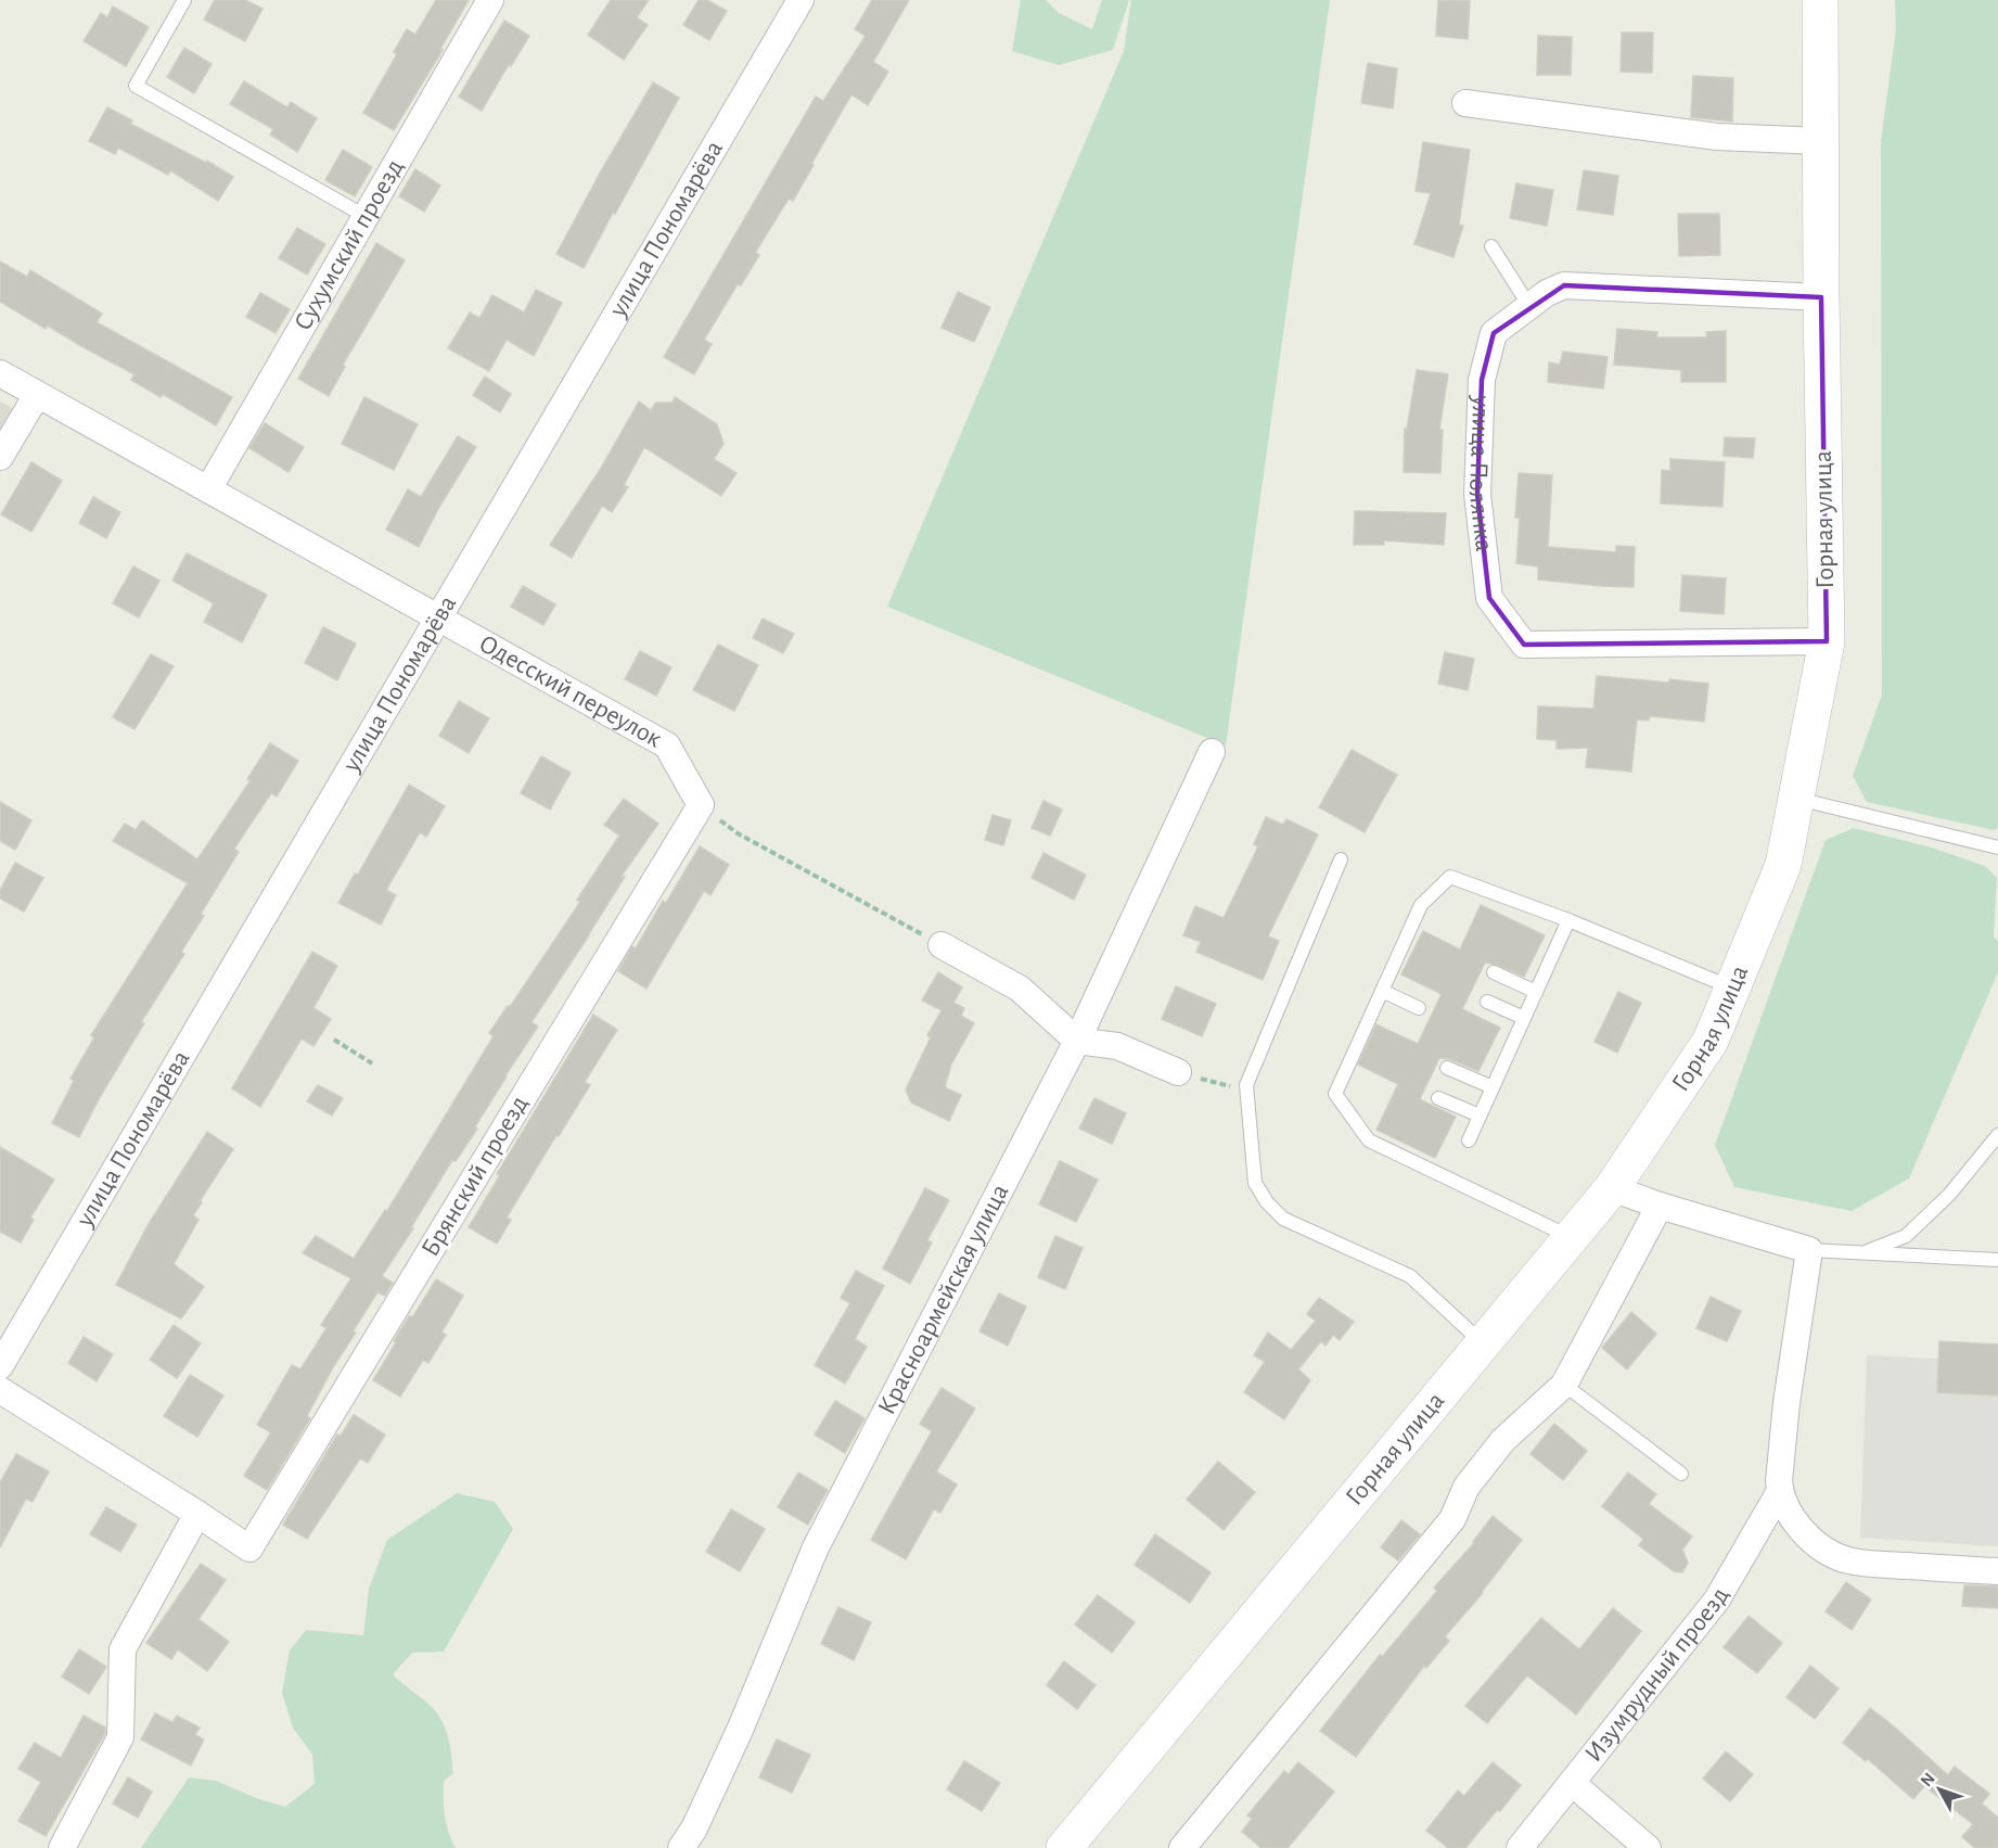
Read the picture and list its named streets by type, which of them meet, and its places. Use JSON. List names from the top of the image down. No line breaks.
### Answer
{"streets":{"street":["улица Пономарёва","Сухумский проезд","улица Полянка","Горная улица","Одесский переулок","Брянский проезд","Красноармейская улица","Изумрудный проезд"]},"crossings":[["улица Пономарёва","Одесский переулок"],["Сухумский проезд","Одесский переулок"],["улица Полянка","Горная улица"],["Одесский переулок","Брянский проезд"]],"north":"top left"}
